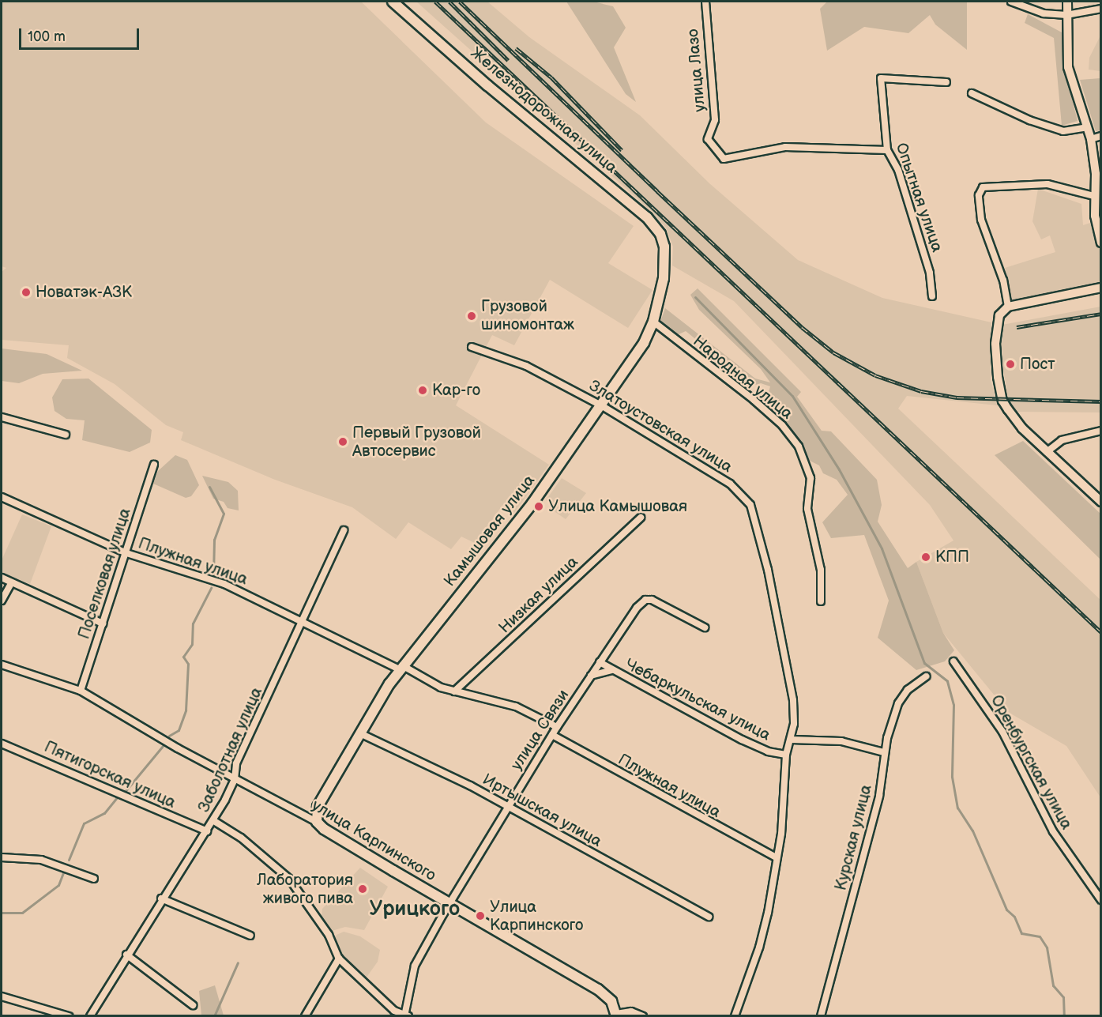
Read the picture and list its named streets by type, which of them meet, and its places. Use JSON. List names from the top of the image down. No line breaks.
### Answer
{"streets":{"main road":["Железнодорожная улица","Камышовая улица","улица Карпинского"],"street":["улица Лазо","Опытная улица","Народная улица","Златоустовская улица","Плужная улица","Поселковая улица","Низкая улица","Чебаркульская улица","улица Связи","Заболотная улица","Оренбургская улица","Пятигорская улица","Иртышская улица","Курская улица"]},"crossings":[["улица Лазо","Опытная улица"],["Железнодорожная улица","Камышовая улица"],["Народная улица","Камышовая улица"],["Златоустовская улица","Камышовая улица"],["Златоустовская улица","Плужная улица"],["Златоустовская улица","Чебаркульская улица"],["Камышовая улица","Плужная улица"],["Камышовая улица","Иртышская улица"],["Камышовая улица","улица Карпинского"],["Плужная улица","Поселковая улица"],["Плужная улица","Низкая улица"],["Плужная улица","улица Связи"],["Плужная улица","Заболотная улица"],["Поселковая улица","улица Карпинского"],["Чебаркульская улица","улица Связи"],["Чебаркульская улица","Курская улица"],["улица Связи","Иртышская улица"],["улица Связи","улица Карпинского"],["Заболотная улица","Пятигорская улица"],["Заболотная улица","улица Карпинского"]],"districts":["Урицкого"],"places":["Новатэк-АЗК","Грузовой шиномонтаж","Пост","Кар-го","Первый Грузовой Автосервис","Улица Камышовая","КПП","Лаборатория живого пива","Улица Карпинского"],"scale_bar":"100 m"}
